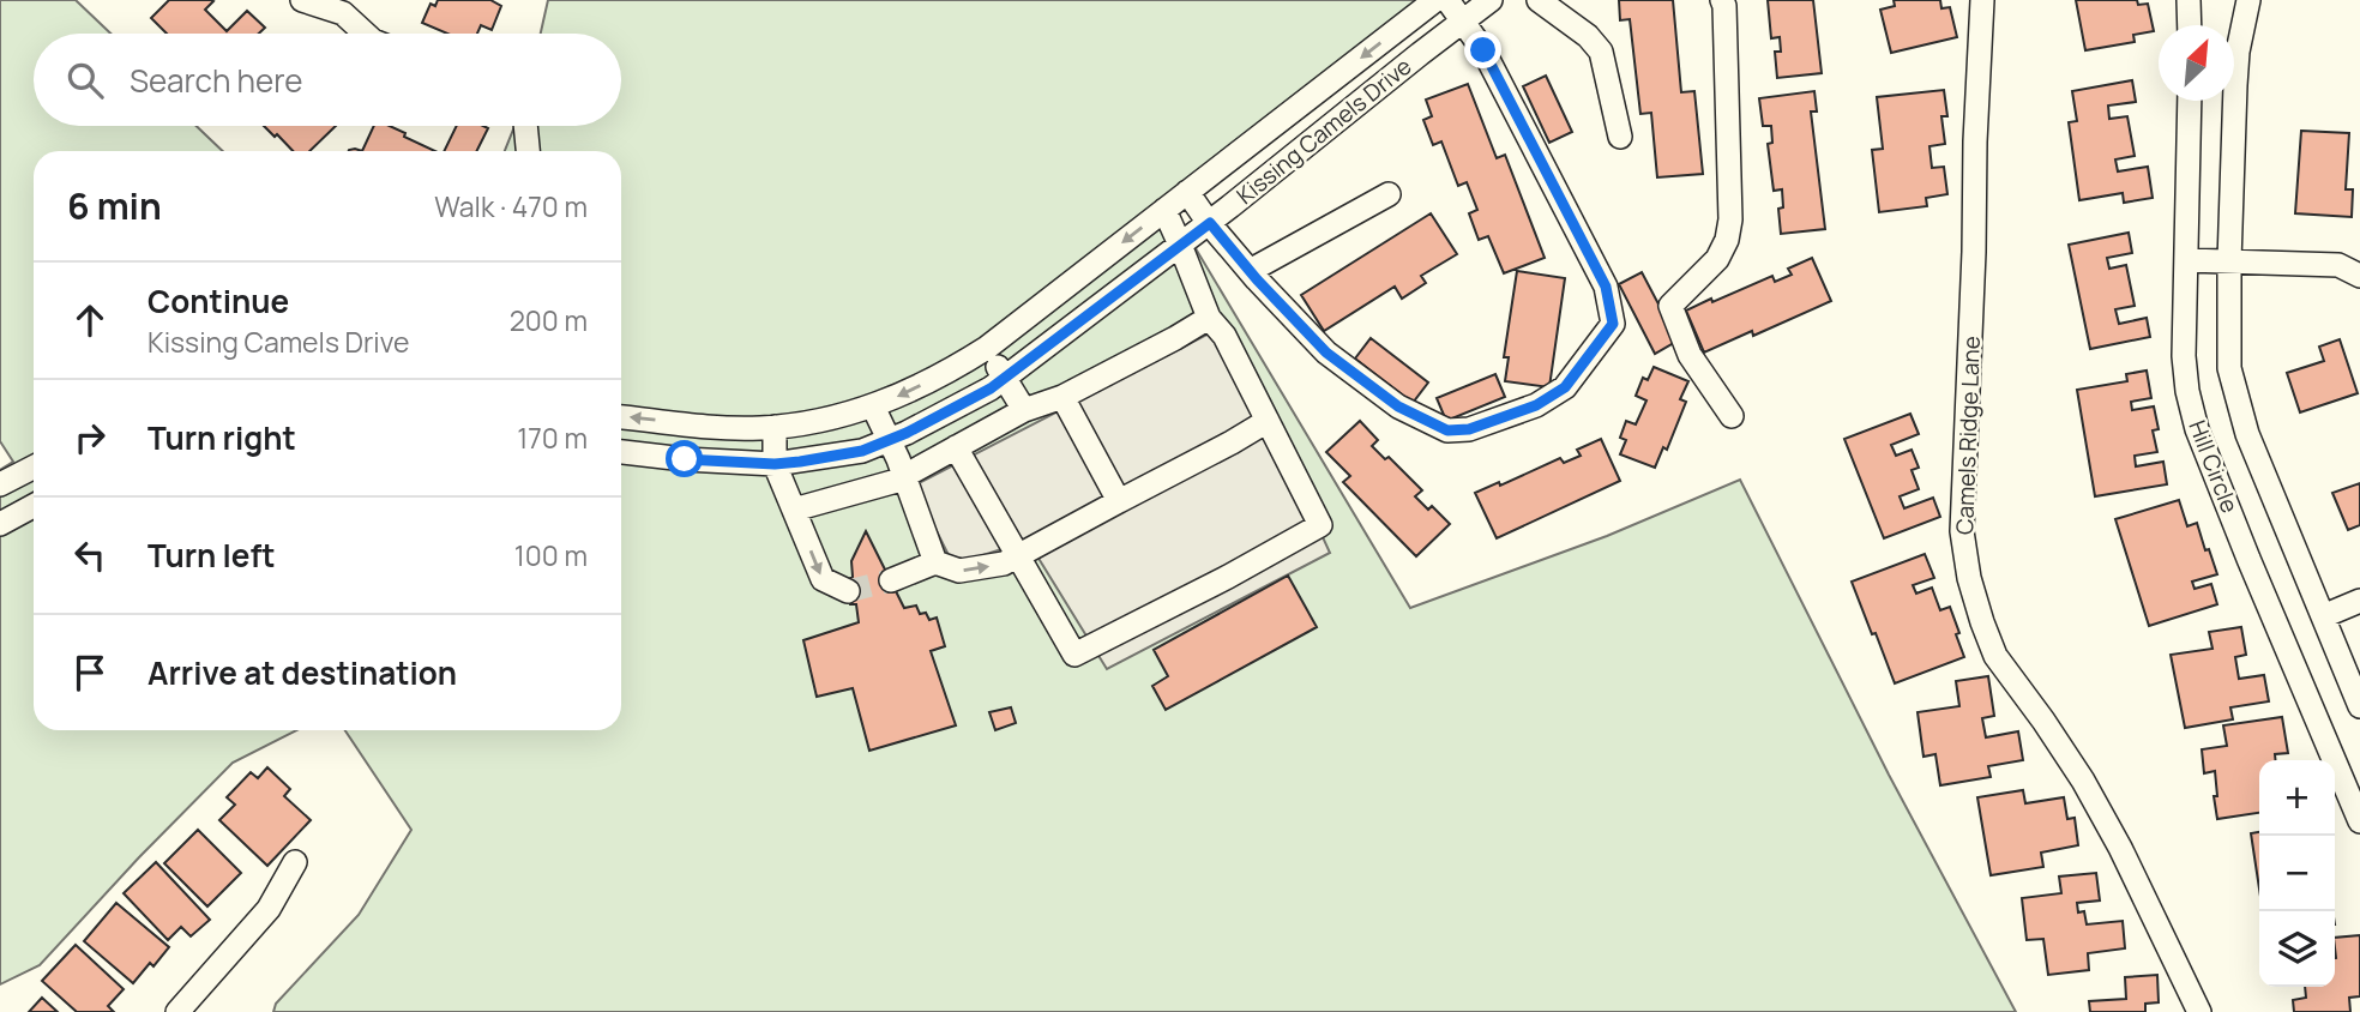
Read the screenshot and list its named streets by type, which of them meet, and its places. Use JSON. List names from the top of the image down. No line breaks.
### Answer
{"streets":{"street":["Kissing Camels Drive","Camels Ridge Lane","Hill Circle"]},"north":"top right","page":{"search":"Search here","heading":["6 min","Walk · 470 m"],"list":[["Continue","Kissing Camels Drive","200 m"],["Turn right","170 m"],["Turn left","100 m"],"Arrive at destination"],"map_buttons":["+","−"]}}
